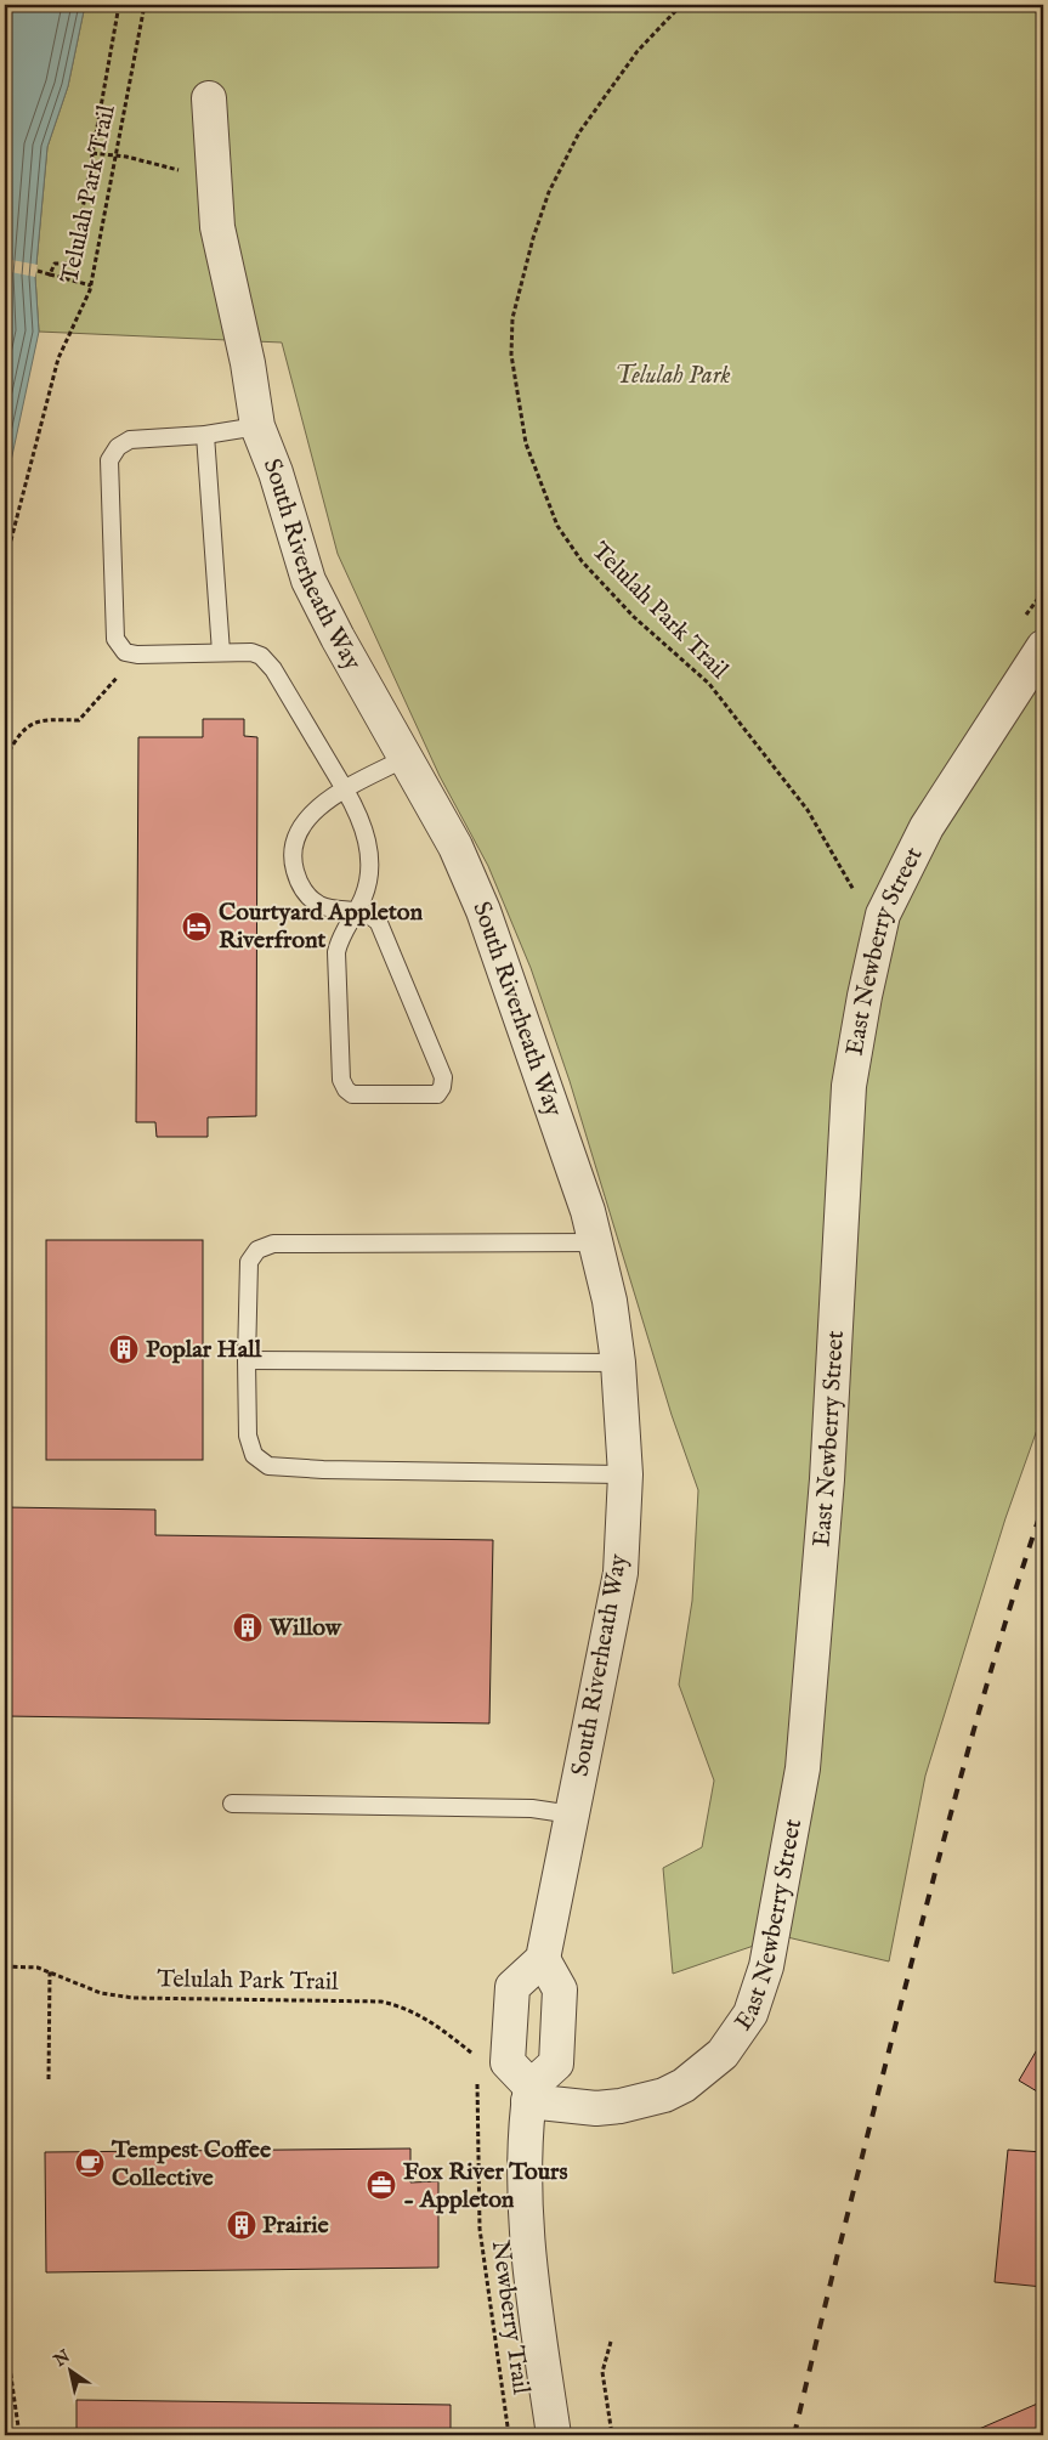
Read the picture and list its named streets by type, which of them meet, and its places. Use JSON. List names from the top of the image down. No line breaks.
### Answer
{"streets":{"street":["South Riverheath Way","East Newberry Street"],"path":["Telulah Park Trail","Newberry Trail"]},"parks":["Telulah Park"],"places":{"hotel":["Courtyard Appleton Riverfront"],"building":["Poplar Hall","Willow","Prairie"],"cafe":["Tempest Coffee Collective"],"office":["Fox River Tours - Appleton"]},"north":"top left"}
